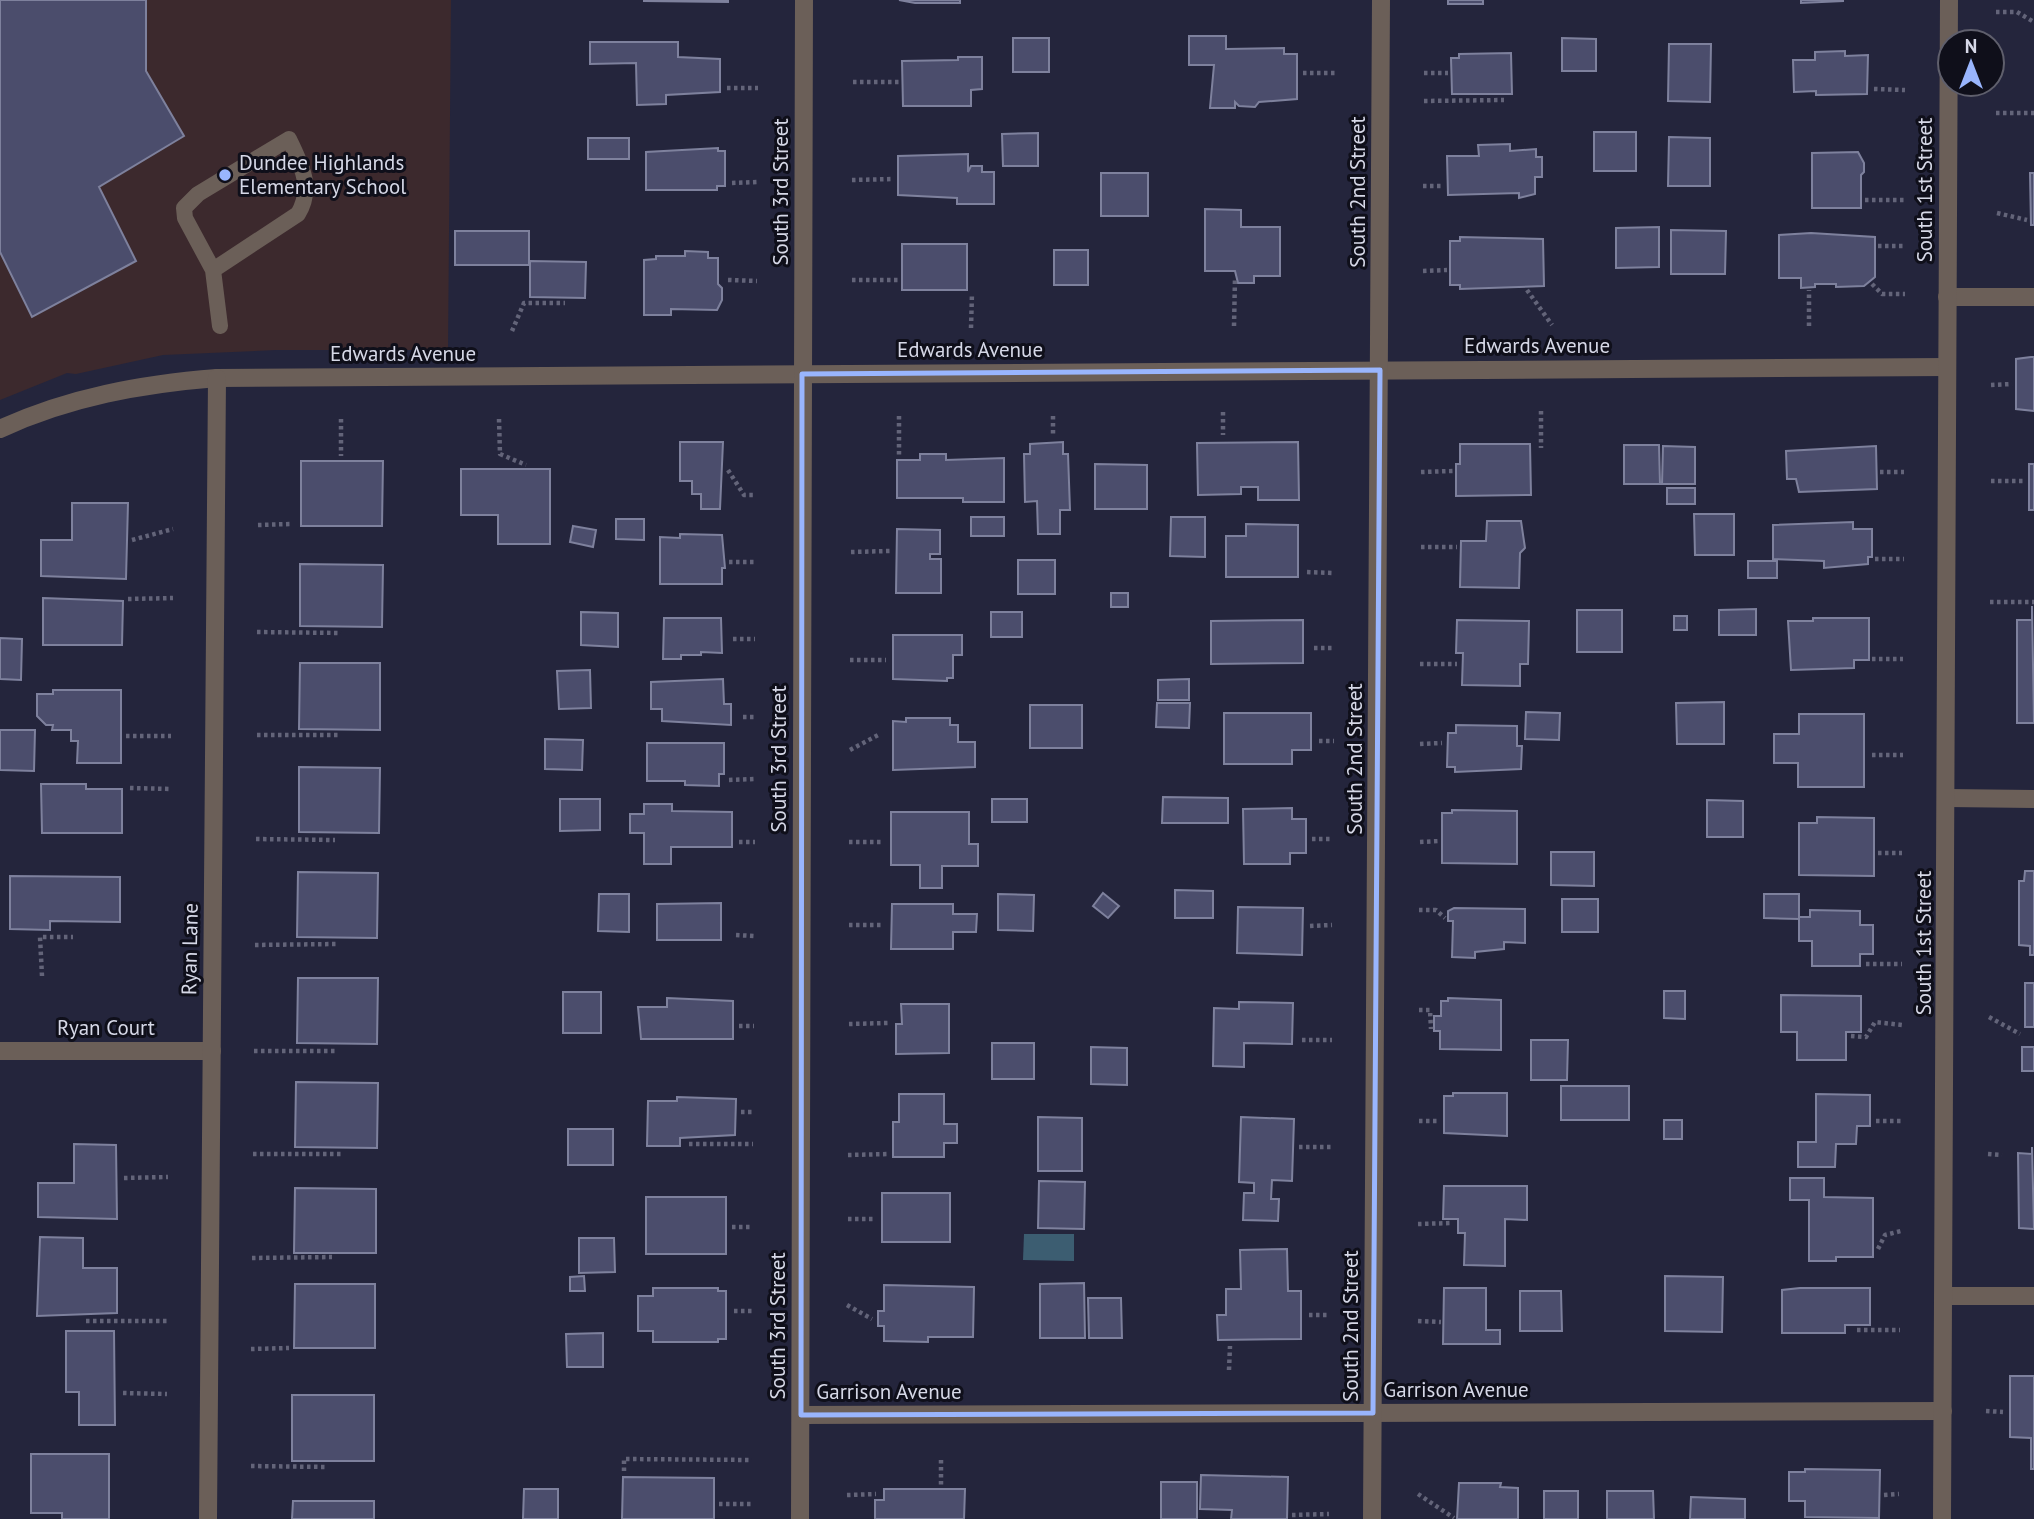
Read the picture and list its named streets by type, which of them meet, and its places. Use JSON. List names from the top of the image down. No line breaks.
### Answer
{"streets":{"street":["South 1st Street","South 3rd Street","South 2nd Street","Edwards Avenue","Ryan Lane","Ryan Court","Garrison Avenue"]},"crossings":[["South 1st Street","Edwards Avenue"],["South 1st Street","Garrison Avenue"],["South 3rd Street","Edwards Avenue"],["South 3rd Street","Garrison Avenue"],["South 2nd Street","Edwards Avenue"],["South 2nd Street","Garrison Avenue"],["Edwards Avenue","Ryan Lane"],["Ryan Lane","Ryan Court"]],"places":["Dundee Highlands Elementary School"],"north":"top"}
